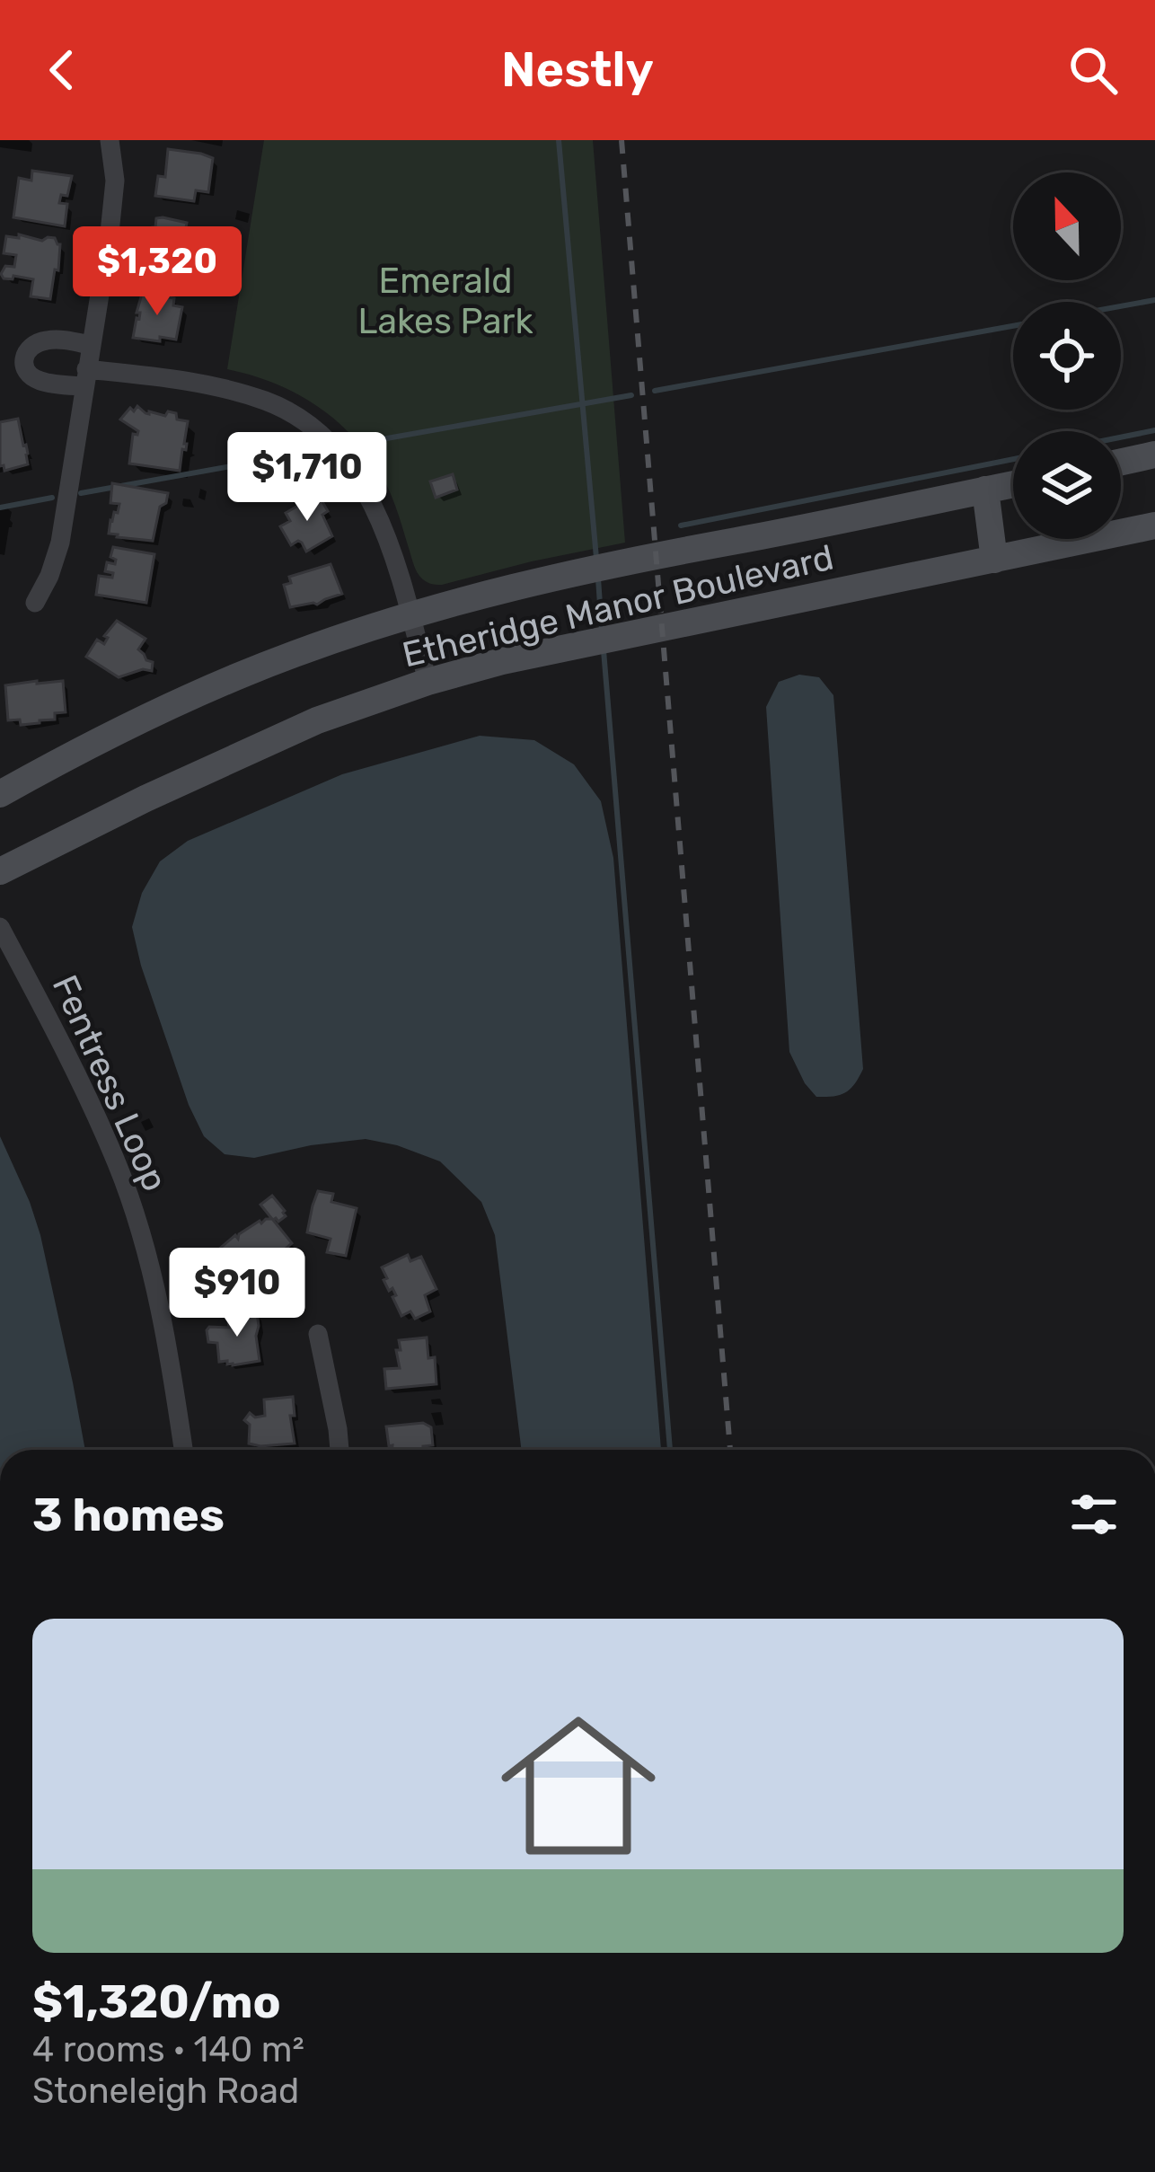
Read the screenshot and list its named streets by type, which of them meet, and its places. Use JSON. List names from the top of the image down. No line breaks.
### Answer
{"streets":{"main road":["Etheridge Manor Boulevard"],"street":["Fentress Loop"]},"parks":["Emerald Lakes Park"],"north":"top","page":{"header":"Nestly","price":["$1,320","$1,710","$910"],"heading":"3 homes","list":[{"name":"$1,320/mo","note":"4 rooms · 140 m² · Stoneleigh Road"}]}}
